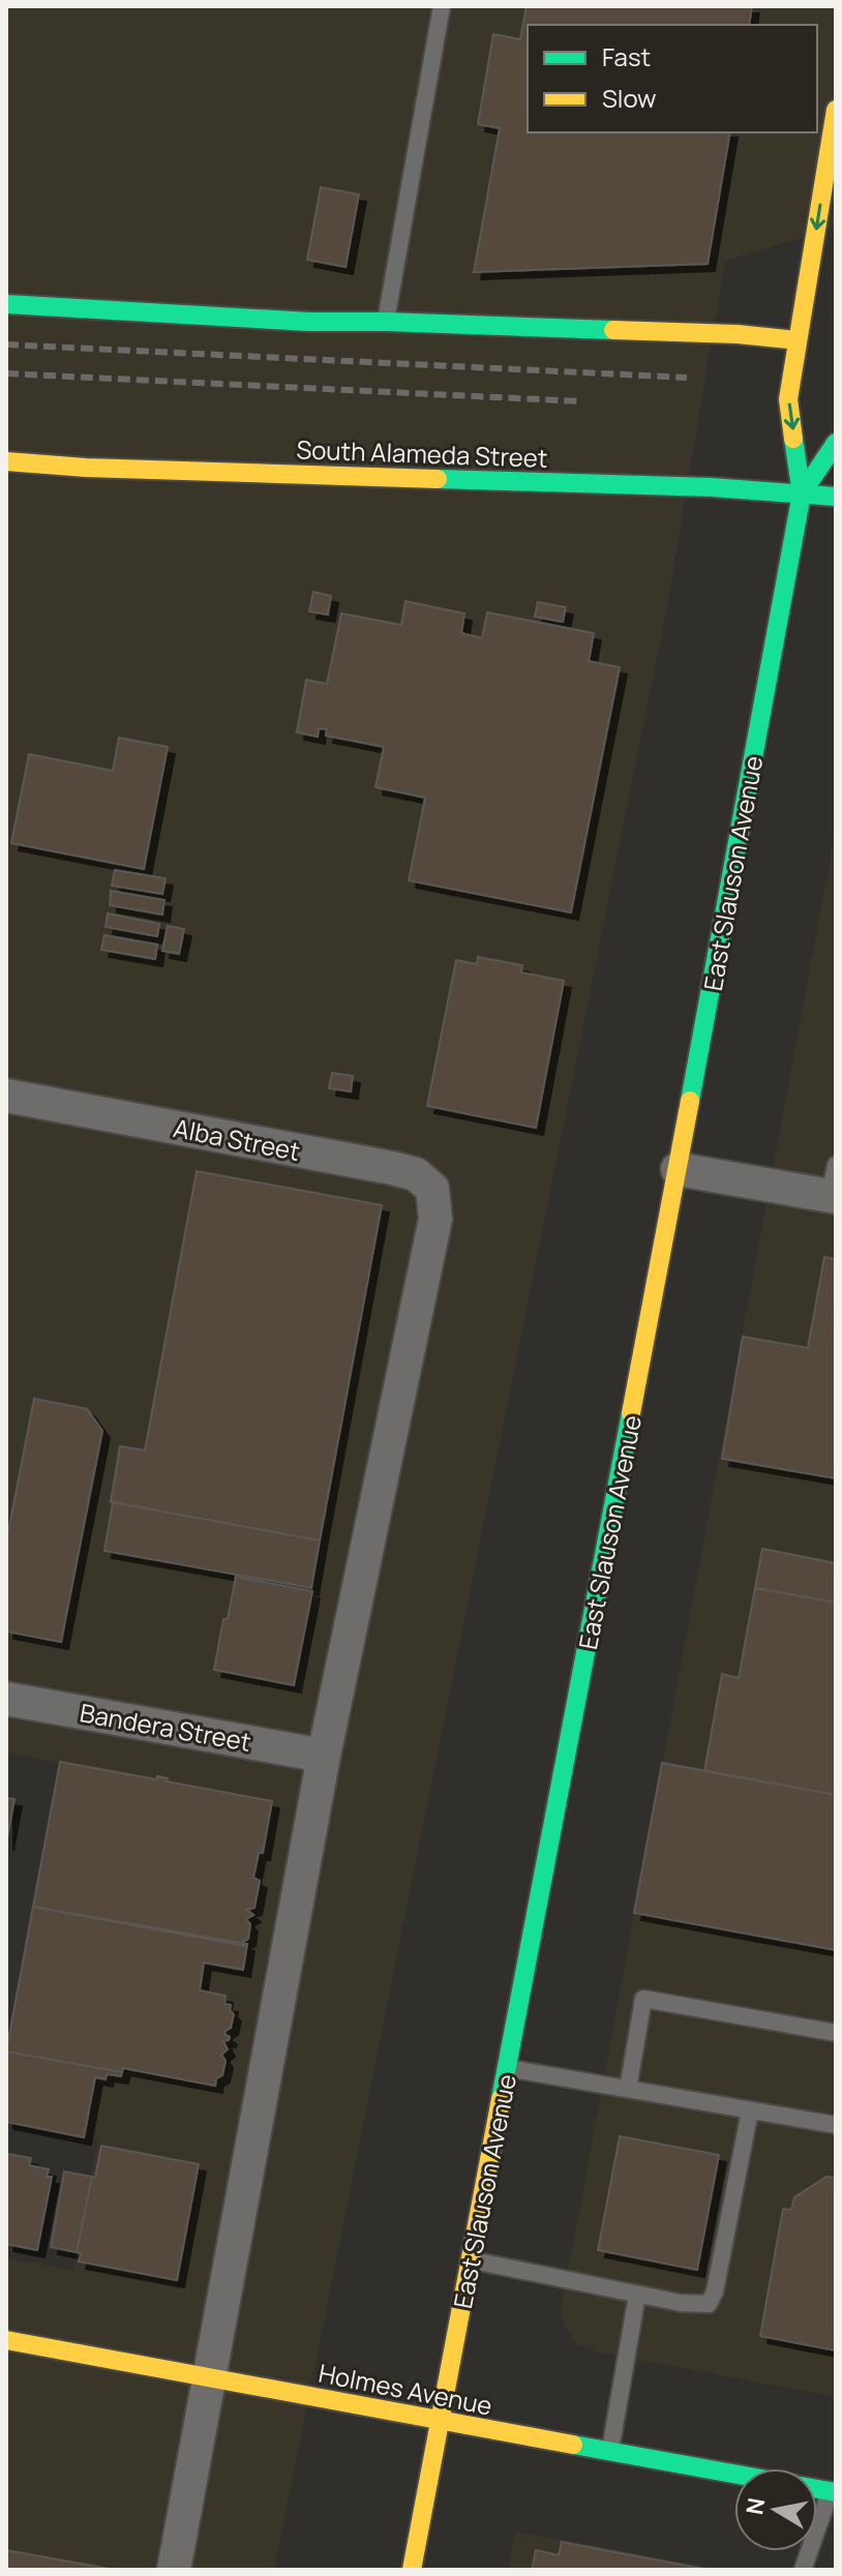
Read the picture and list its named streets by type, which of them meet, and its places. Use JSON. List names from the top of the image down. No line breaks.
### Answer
{"streets":{"main road":["South Alameda Street","East Slauson Avenue","Holmes Avenue"],"street":["Alba Street","Bandera Street"]},"crossings":[["South Alameda Street","East Slauson Avenue"],["East Slauson Avenue","Holmes Avenue"],["Alba Street","Bandera Street"]],"legend":["Fast","Slow"],"north":"left"}
